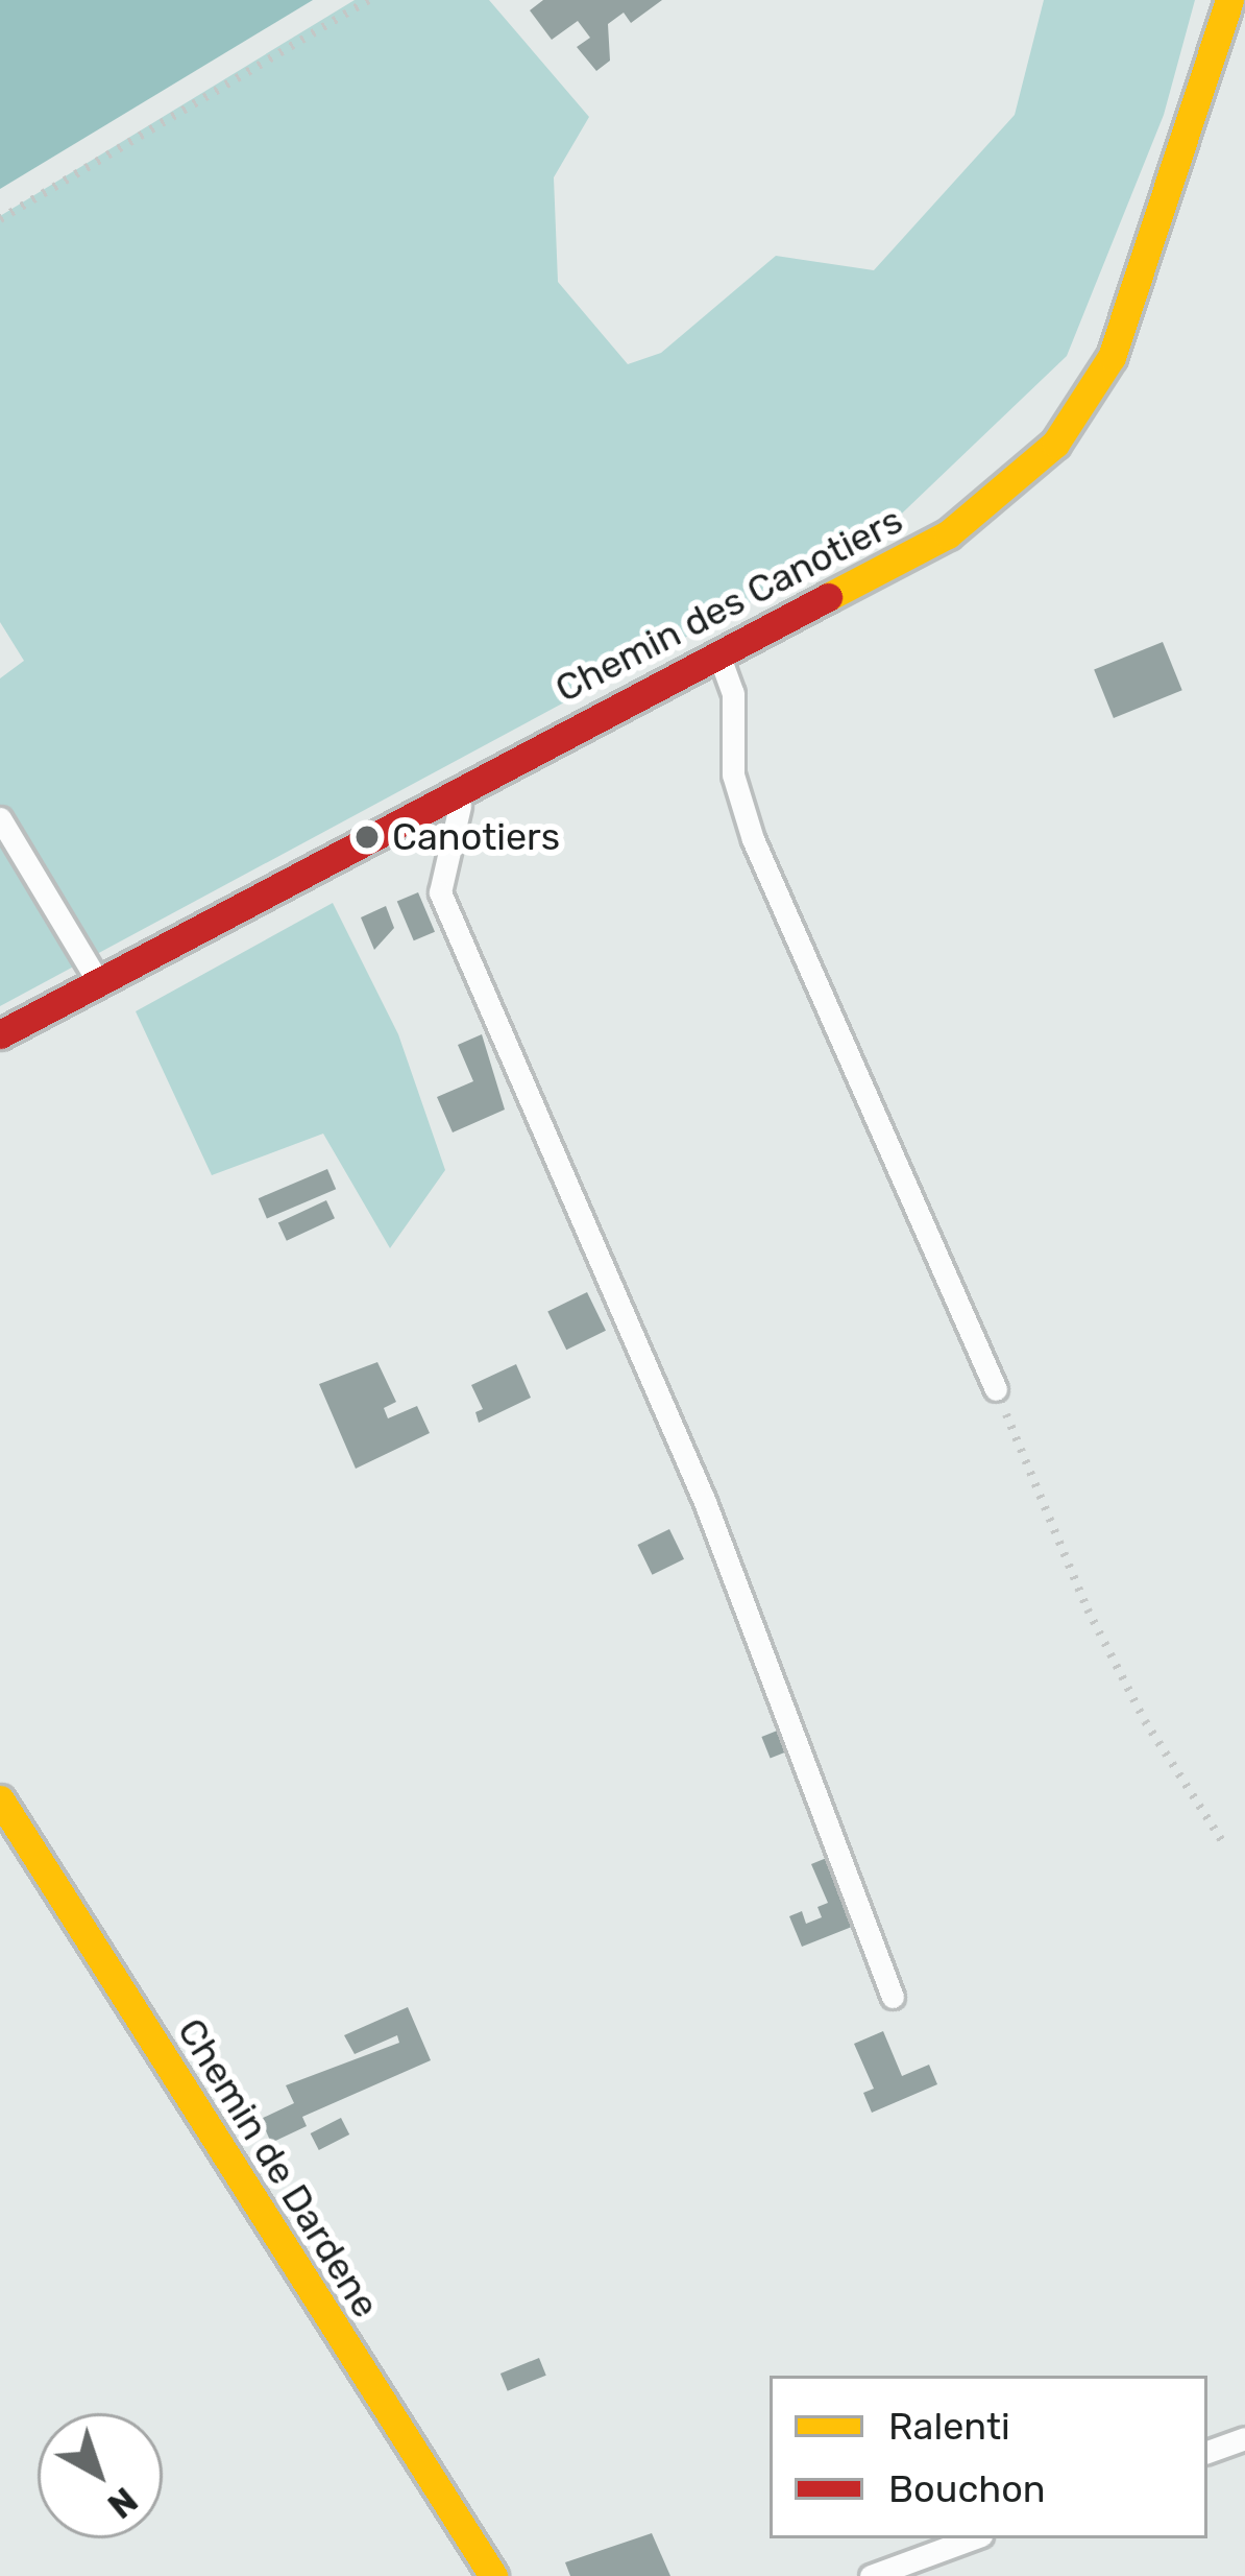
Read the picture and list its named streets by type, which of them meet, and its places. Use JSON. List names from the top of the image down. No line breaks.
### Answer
{"streets":{"street":["Chemin des Canotiers","Chemin de Dardene"]},"places":["Canotiers"],"legend":["Ralenti","Bouchon"],"north":"bottom right"}
